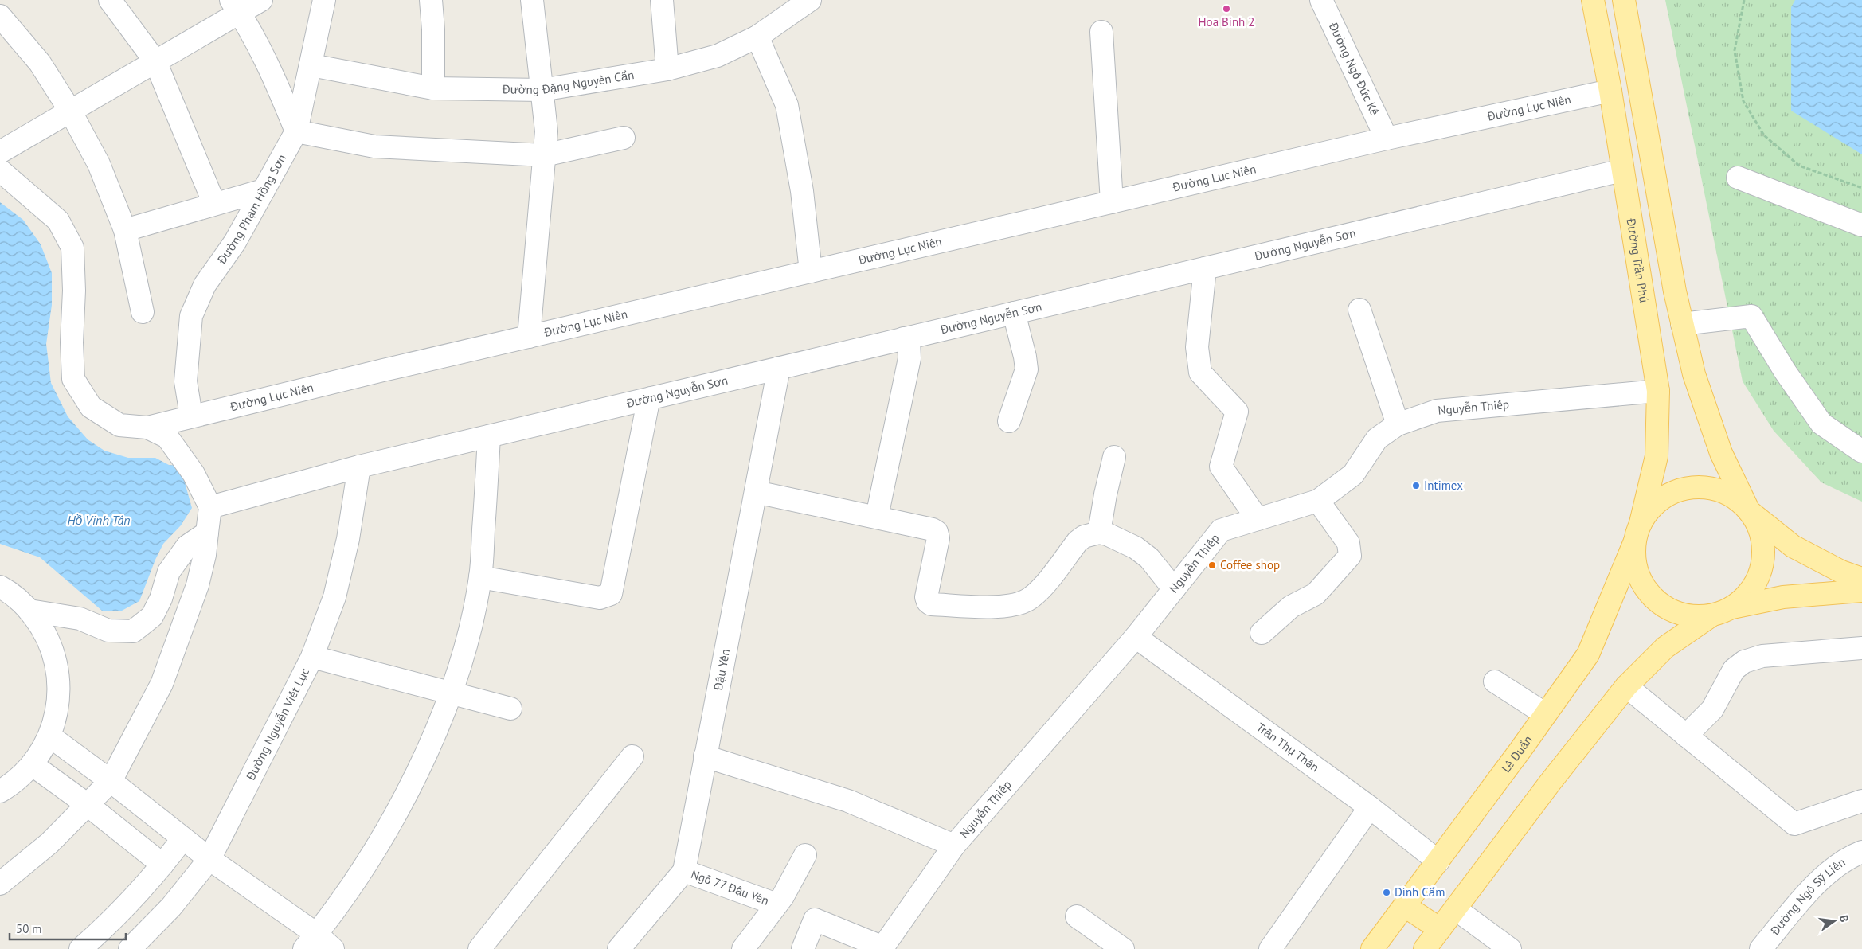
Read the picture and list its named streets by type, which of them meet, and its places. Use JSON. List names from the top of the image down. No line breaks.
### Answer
{"streets":{"main road":["Đường Trần Phú","Lê Duẩn"],"street":["Đường Ngô Đức Kế","Đường Đặng Nguyên Cẩn","Đường Lục Niên","Đường Phạm Hồng Sơn","Đường Nguyễn Sơn","Nguyễn Thiếp","Đậu Yên","Đường Nguyễn Viết Lục","Trần Thụ Thân","Ngõ 77 Đậu Yên","Đường Ngô Sỹ Liên"]},"crossings":[["Đường Ngô Đức Kế","Đường Lục Niên"],["Đường Đặng Nguyên Cẩn","Đường Phạm Hồng Sơn"],["Đường Lục Niên","Đường Phạm Hồng Sơn"],["Đường Lục Niên","Đường Trần Phú"],["Đường Nguyễn Sơn","Đường Trần Phú"],["Đường Nguyễn Sơn","Đậu Yên"],["Đường Nguyễn Sơn","Đường Nguyễn Viết Lục"],["Đường Trần Phú","Nguyễn Thiếp"],["Đường Trần Phú","Lê Duẩn"],["Nguyễn Thiếp","Trần Thụ Thân"],["Đậu Yên","Ngõ 77 Đậu Yên"],["Trần Thụ Thân","Lê Duẩn"]],"water":["Hồ Vinh Tân"],"places":["Hoa Binh 2","Intimex","Coffee shop","Đình Cẩm"],"scale_bar":"50 m","north":"right"}
